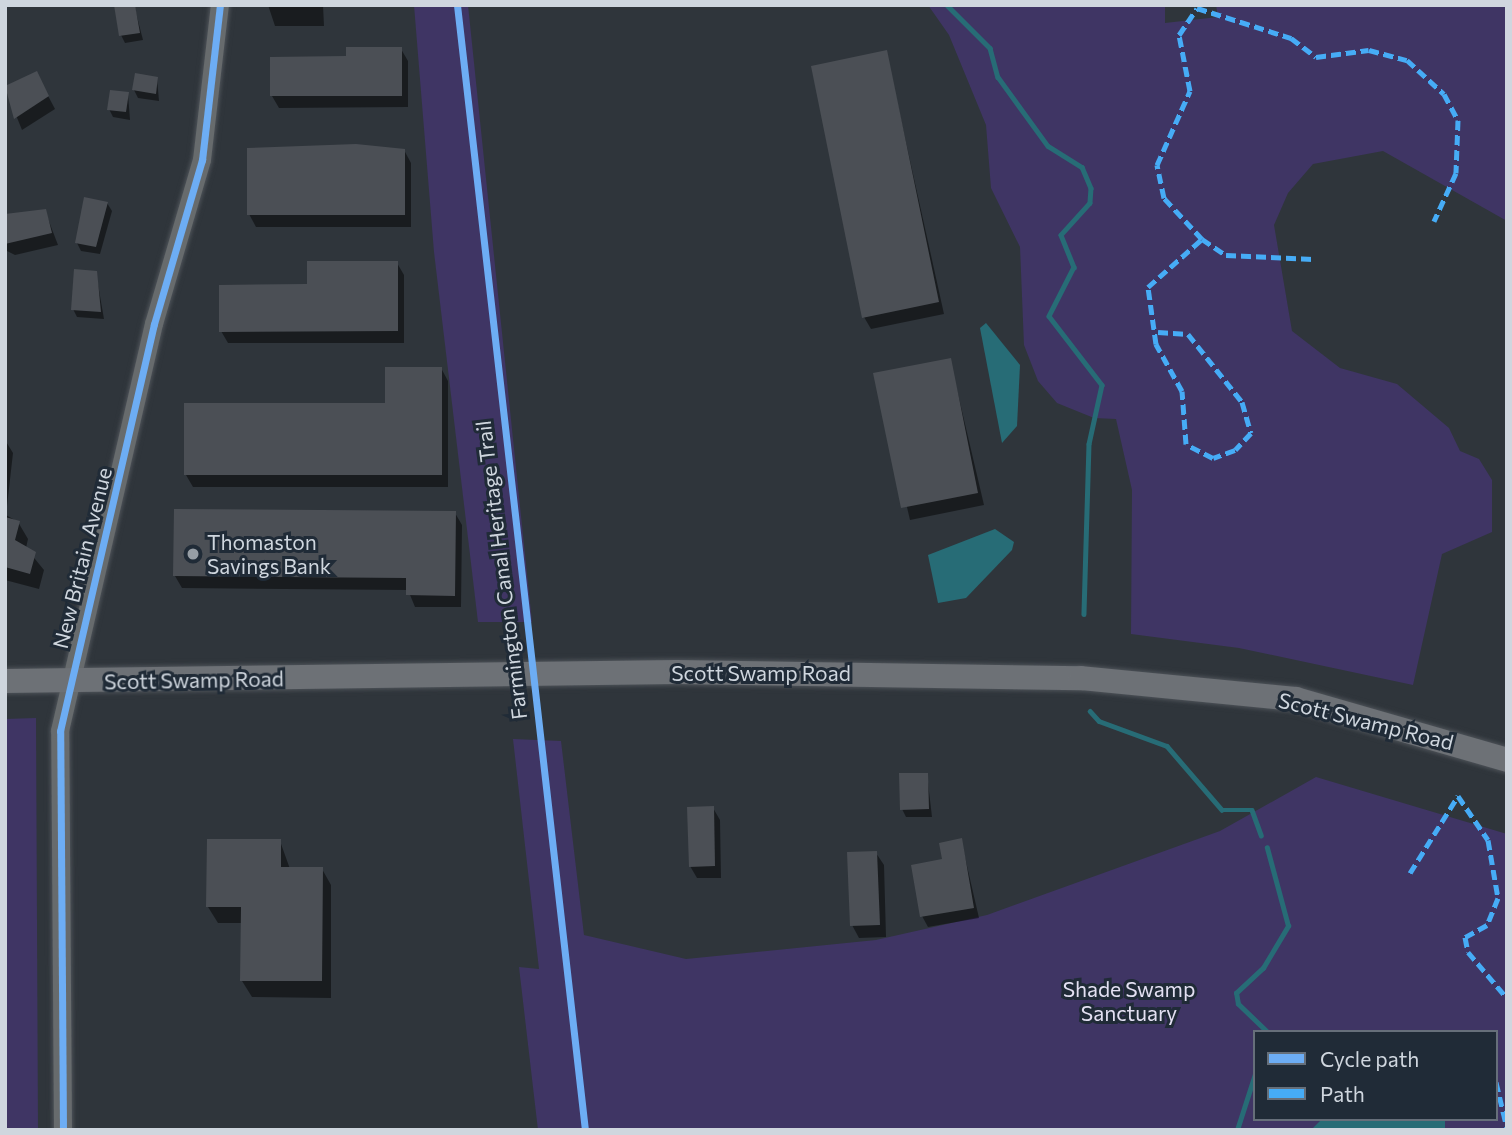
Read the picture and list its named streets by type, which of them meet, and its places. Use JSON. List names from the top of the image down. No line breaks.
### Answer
{"streets":{"highway":["Scott Swamp Road"],"street":["New Britain Avenue"],"cycle path":["Farmington Canal Heritage Trail"]},"crossings":[["New Britain Avenue","Scott Swamp Road"]],"parks":["Shade Swamp Sanctuary"],"places":["Thomaston Savings Bank"],"legend":["Cycle path","Path"]}
